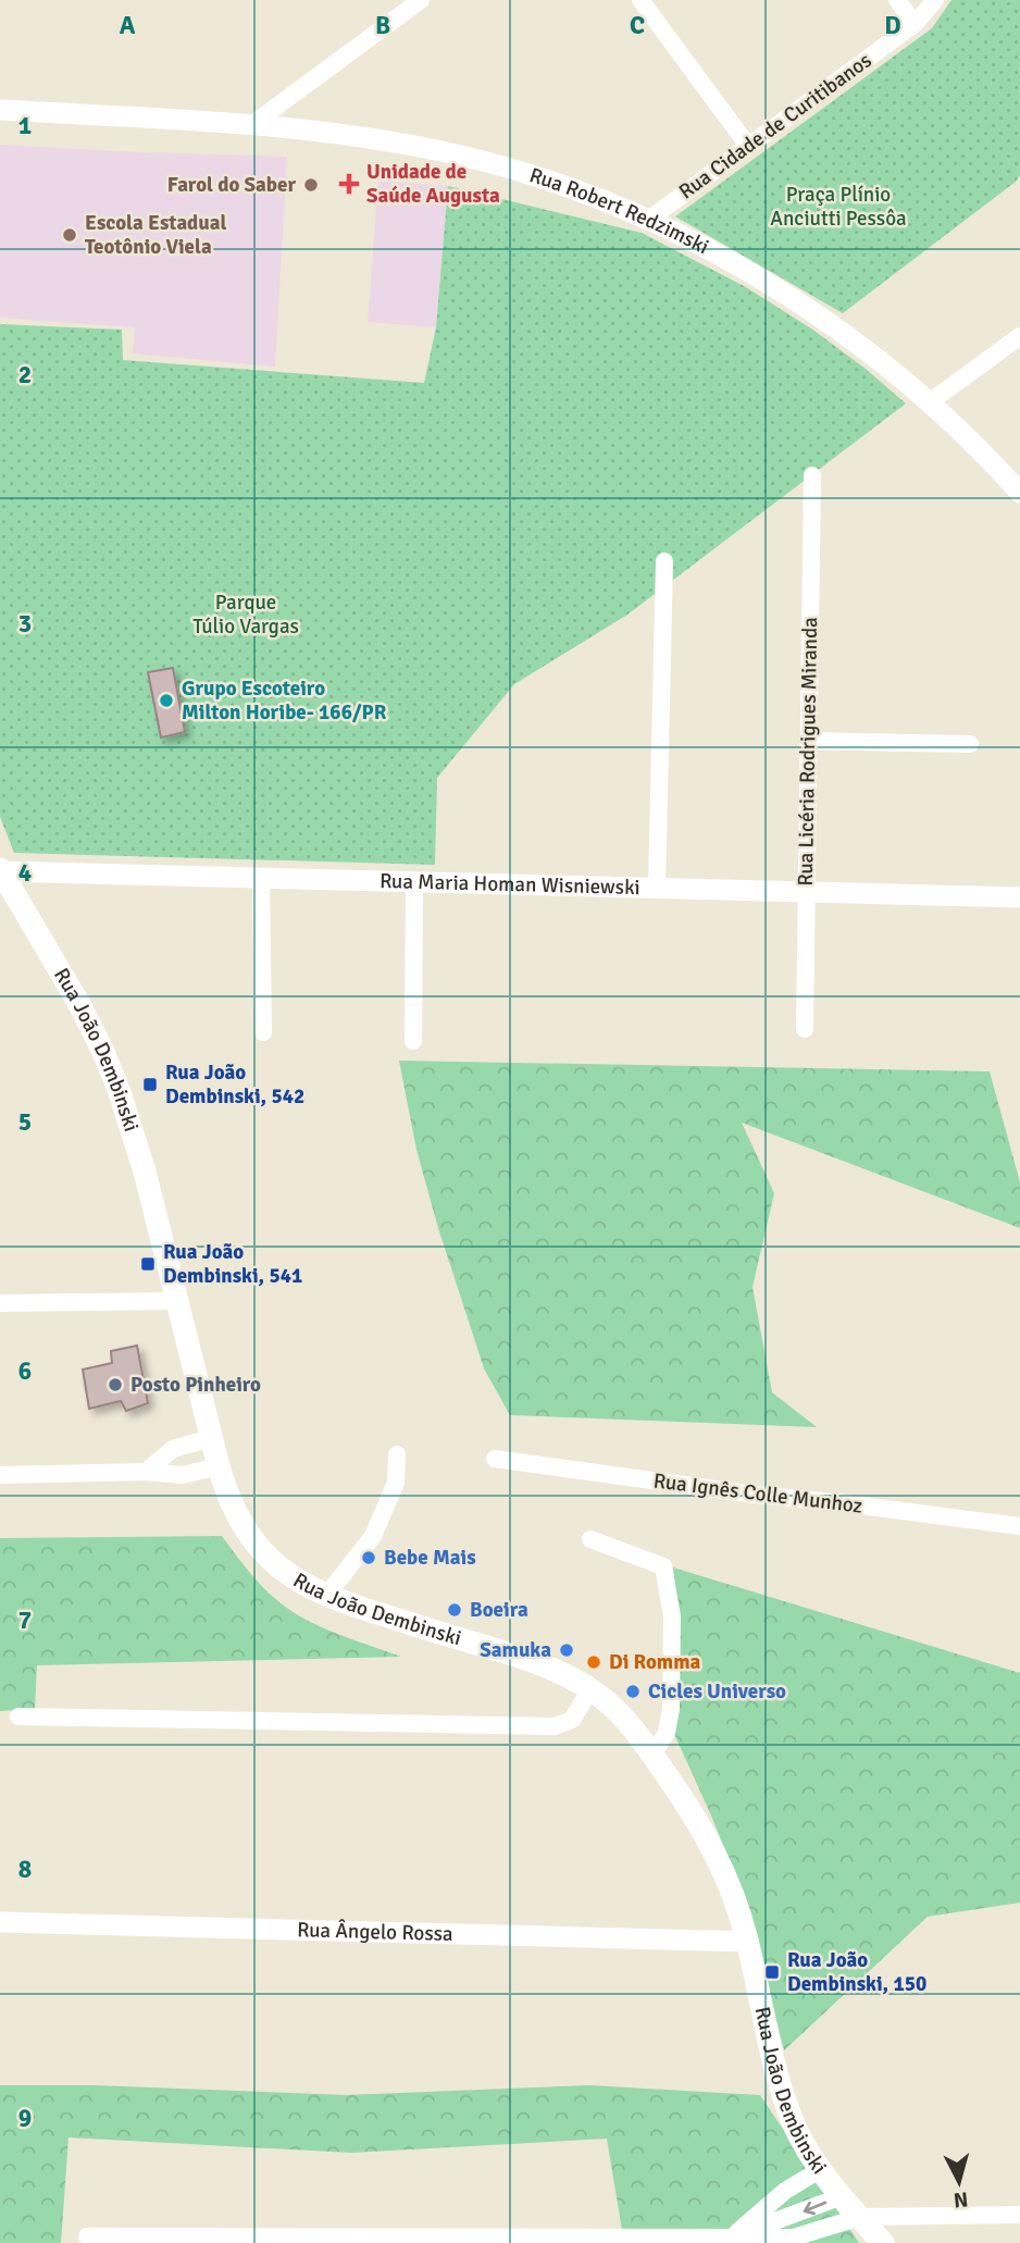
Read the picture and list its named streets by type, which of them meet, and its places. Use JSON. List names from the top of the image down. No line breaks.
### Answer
{"streets":{"main road":["Rua João Dembinski"],"street":["Rua Cidade de Curitibanos","Rua Robert Redzimski","Rua Licéria Rodrigues Miranda","Rua Maria Homan Wisniewski","Rua Ignês Colle Munhoz","Rua Ângelo Rossa"]},"crossings":[["Rua Cidade de Curitibanos","Rua Robert Redzimski"],["Rua Licéria Rodrigues Miranda","Rua Maria Homan Wisniewski"],["Rua Maria Homan Wisniewski","Rua João Dembinski"],["Rua João Dembinski","Rua Ângelo Rossa"]],"parks":["Praça Plínio Anciutti Pessôa","Parque Túlio Vargas"],"places":{"health":["Unidade de Saúde Augusta"],"other":["Farol do Saber","Escola Estadual Teotônio Viela","Grupo Escoteiro Milton Horibe- 166/PR","Posto Pinheiro","Bebe Mais","Boeira","Samuka","Di Romma","Cicles Universo"],"transit":["Rua João Dembinski, 542","Rua João Dembinski, 541","Rua João Dembinski, 150"]},"north":"bottom","grid":{"columns":["A","B","C","D"],"rows":["1","2","3","4","5","6","7","8","9"]}}
